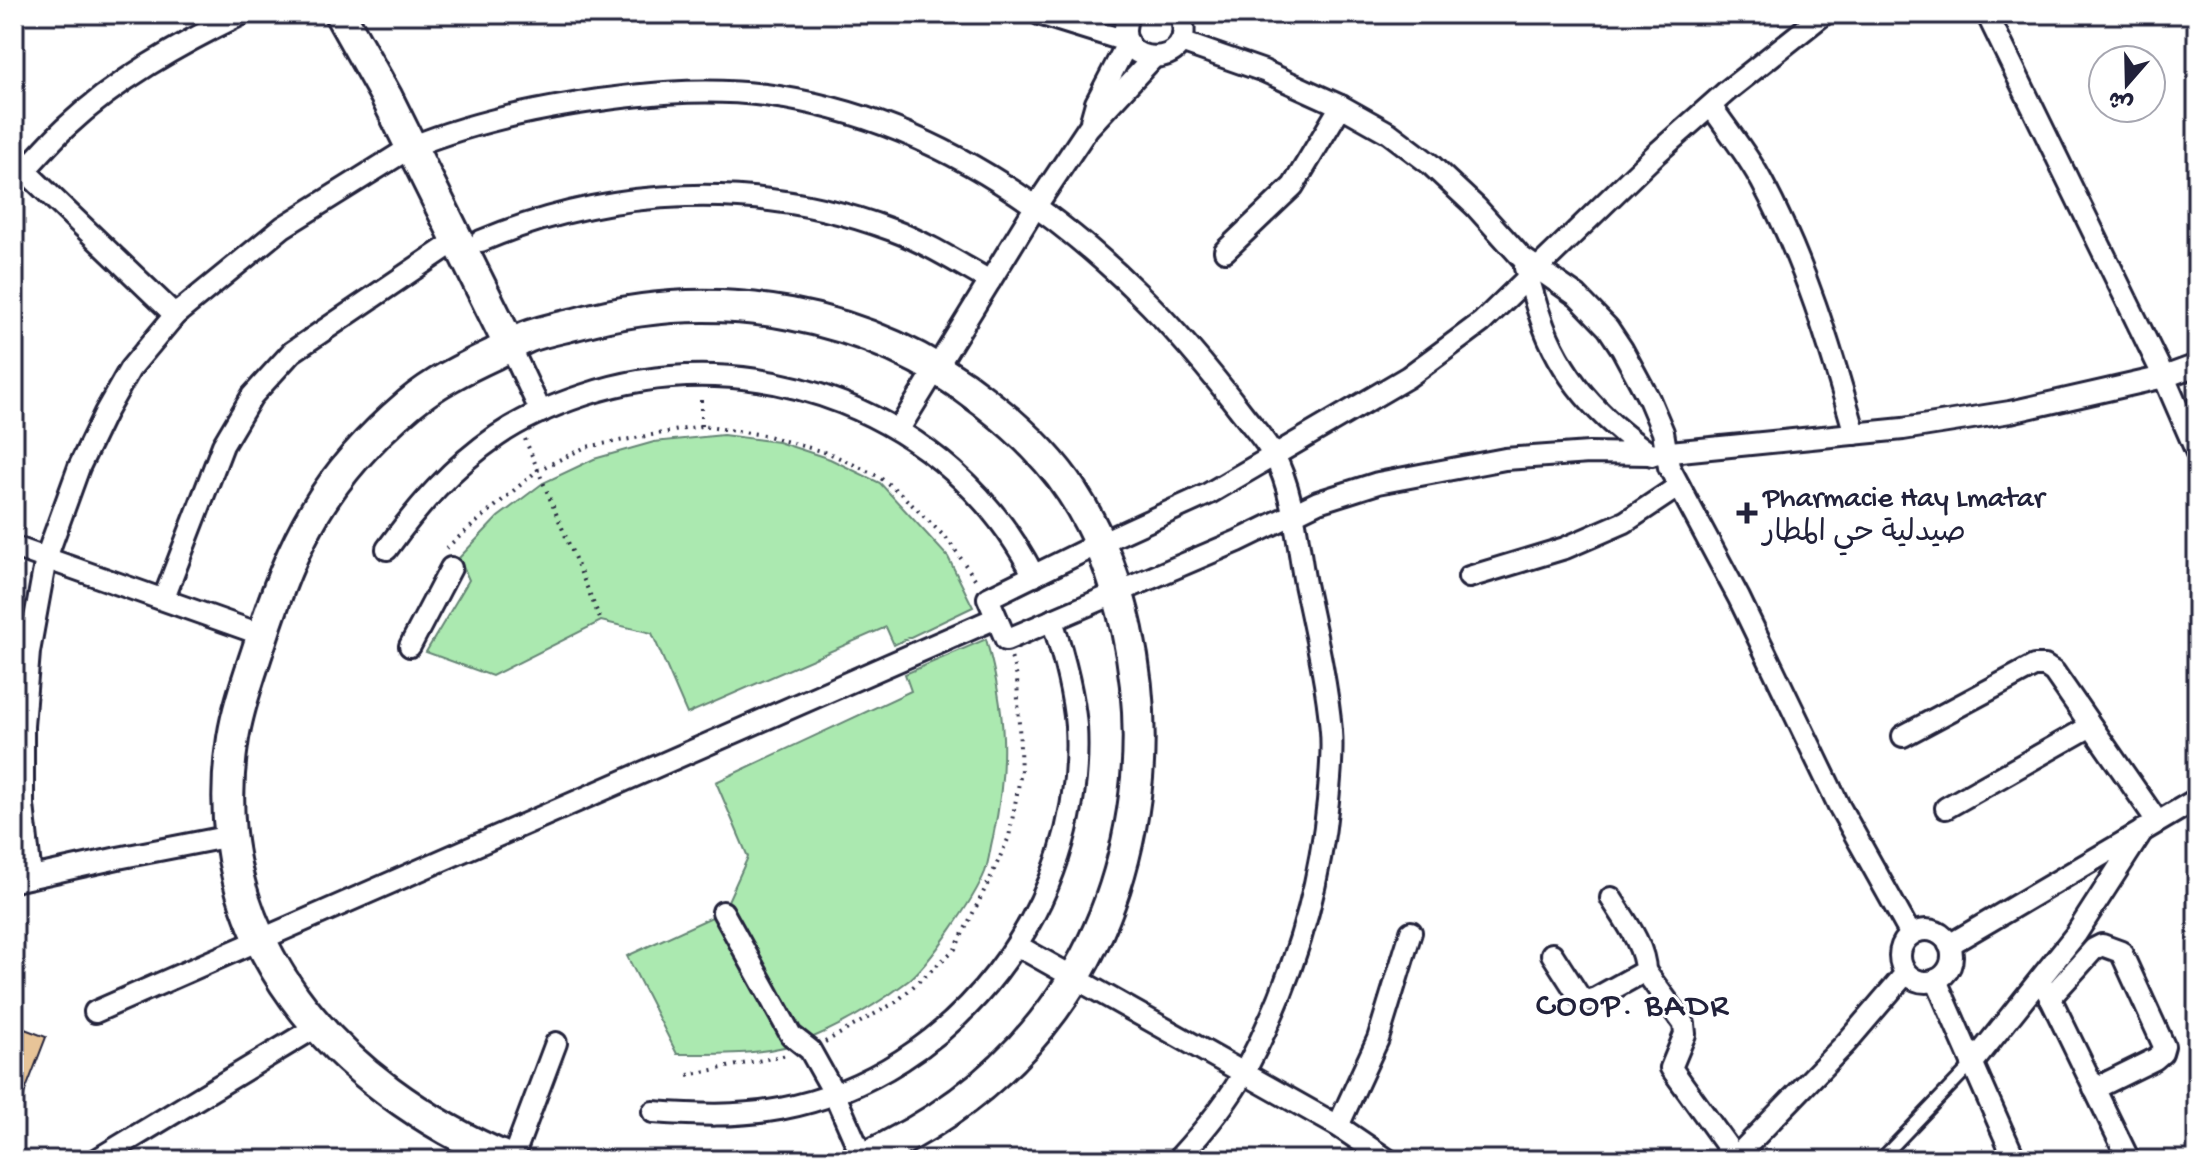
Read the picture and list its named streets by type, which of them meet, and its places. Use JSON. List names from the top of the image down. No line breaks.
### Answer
{"districts":["COOP. BADR"],"places":{"health":["Pharmacie Hay Lmatar صيدلية حي المطار"]},"north":"bottom"}
